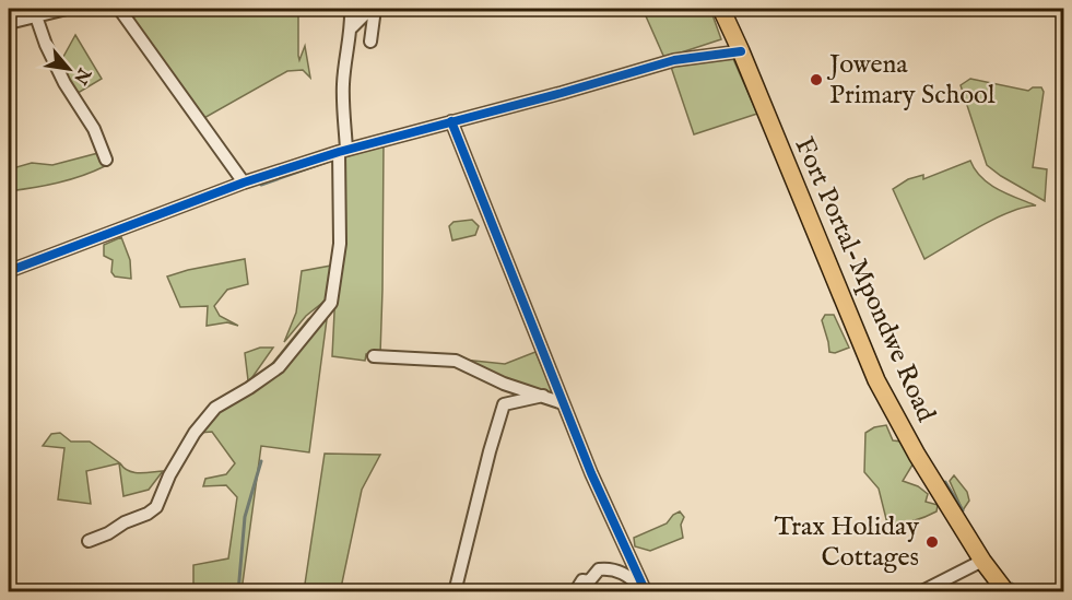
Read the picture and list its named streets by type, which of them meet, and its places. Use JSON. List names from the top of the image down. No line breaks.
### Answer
{"streets":{"highway":["Fort Portal-Mpondwe Road"]},"places":["Jowena Primary School","Trax Holiday Cottages"],"north":"bottom right"}
